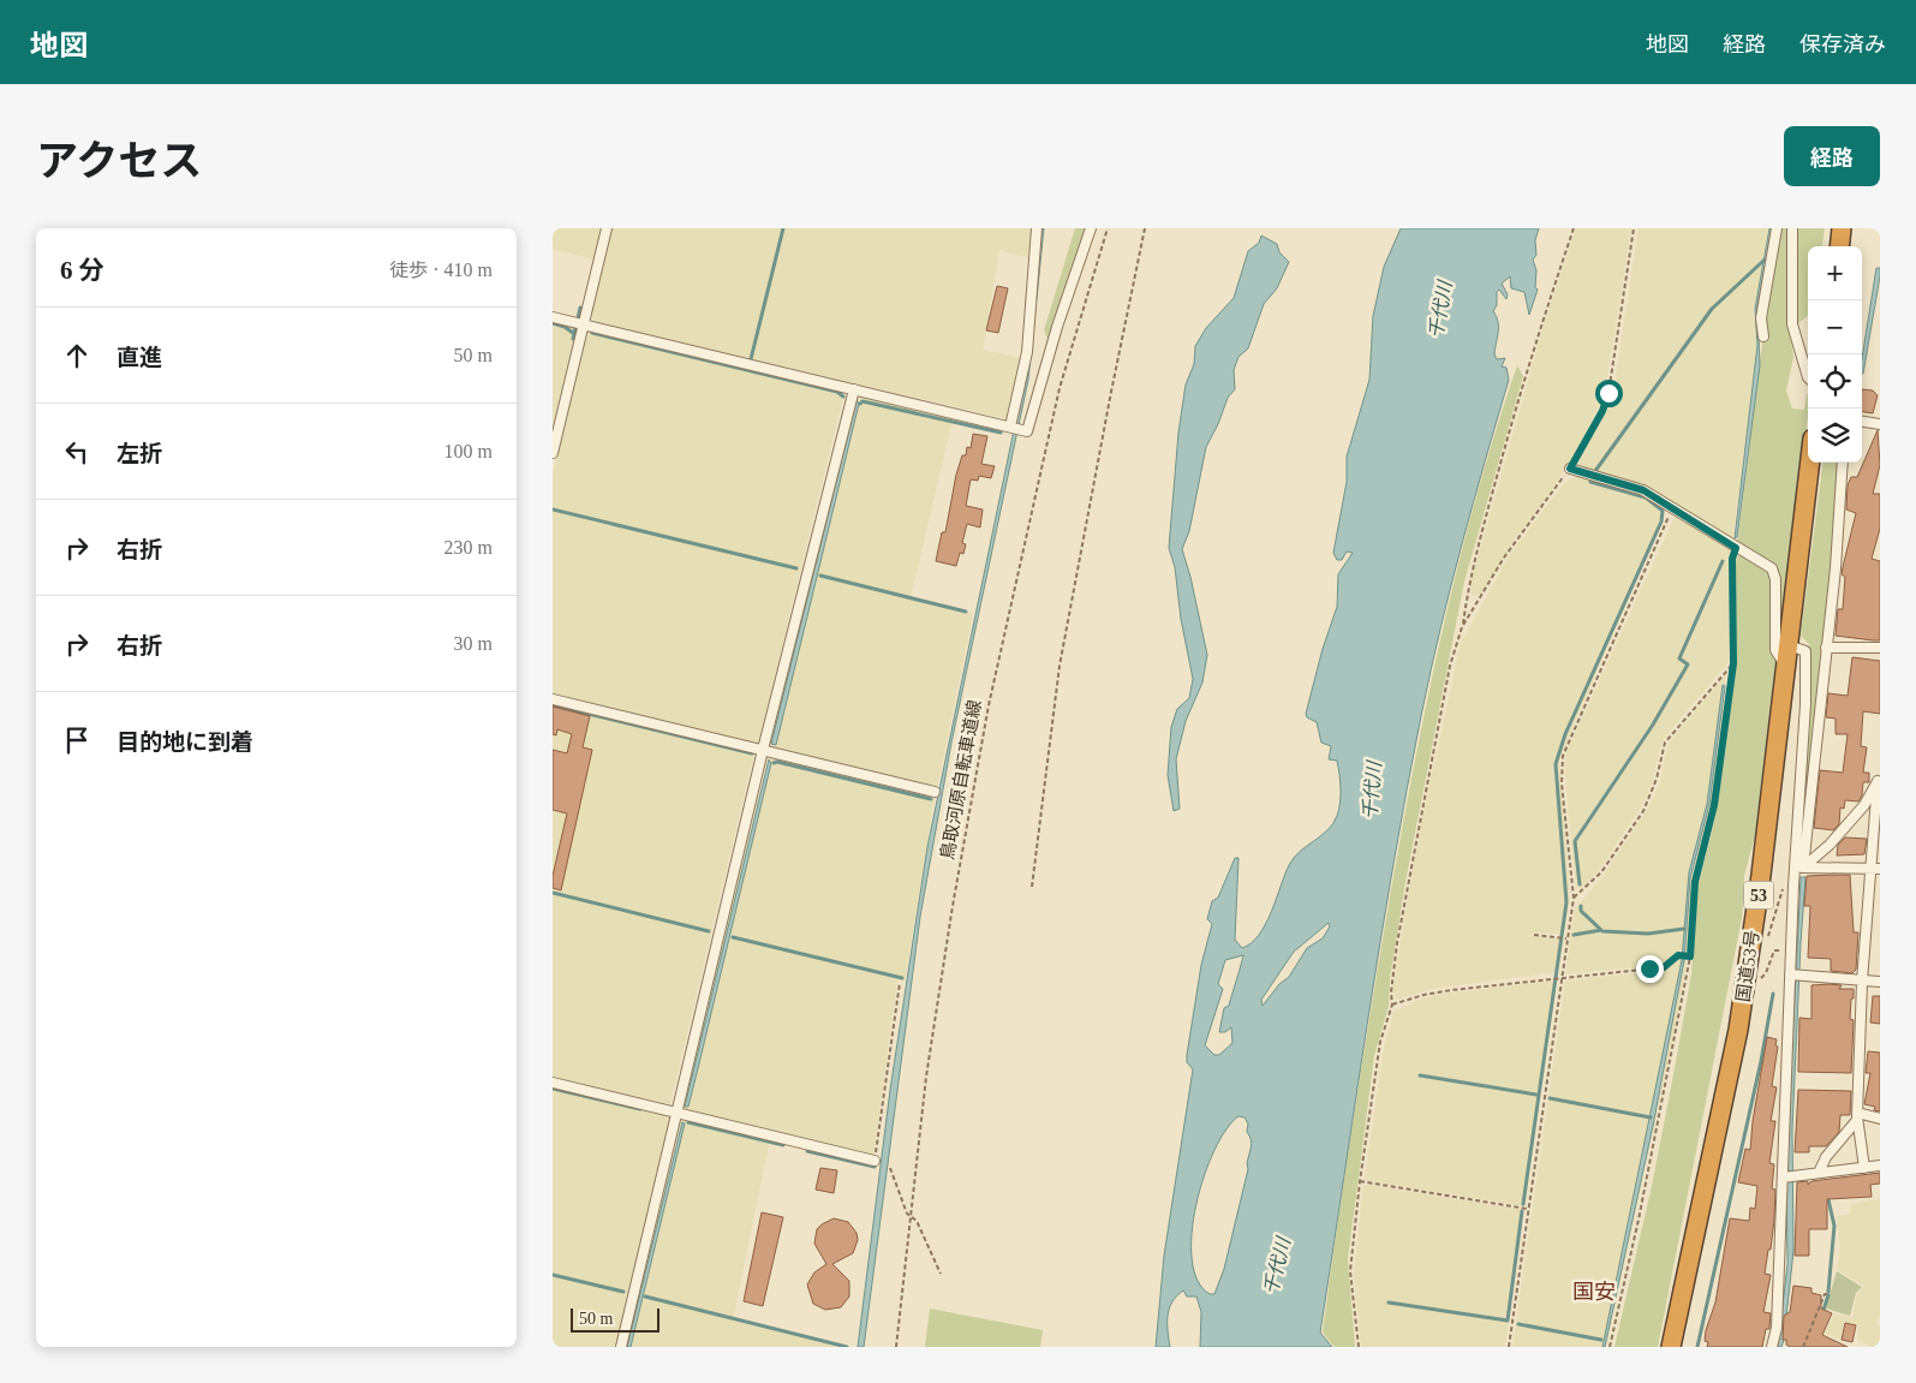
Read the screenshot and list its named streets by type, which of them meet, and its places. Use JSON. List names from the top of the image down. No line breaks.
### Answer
{"streets":{"highway":["53","国道53号"],"path":["鳥取河原自転車道線"]},"districts":["国安"],"water":["千代川"],"scale_bar":"50 m","page":{"header":"地図","nav":["地図","経路","保存済み"],"title":"アクセス","buttons":"経路","heading":["6 分","徒歩 · 410 m"],"map_buttons":["+","−"],"list":[["直進","50 m"],["左折","100 m"],["右折","230 m"],["右折","30 m"],"目的地に到着"],"scale":"50 m"}}
